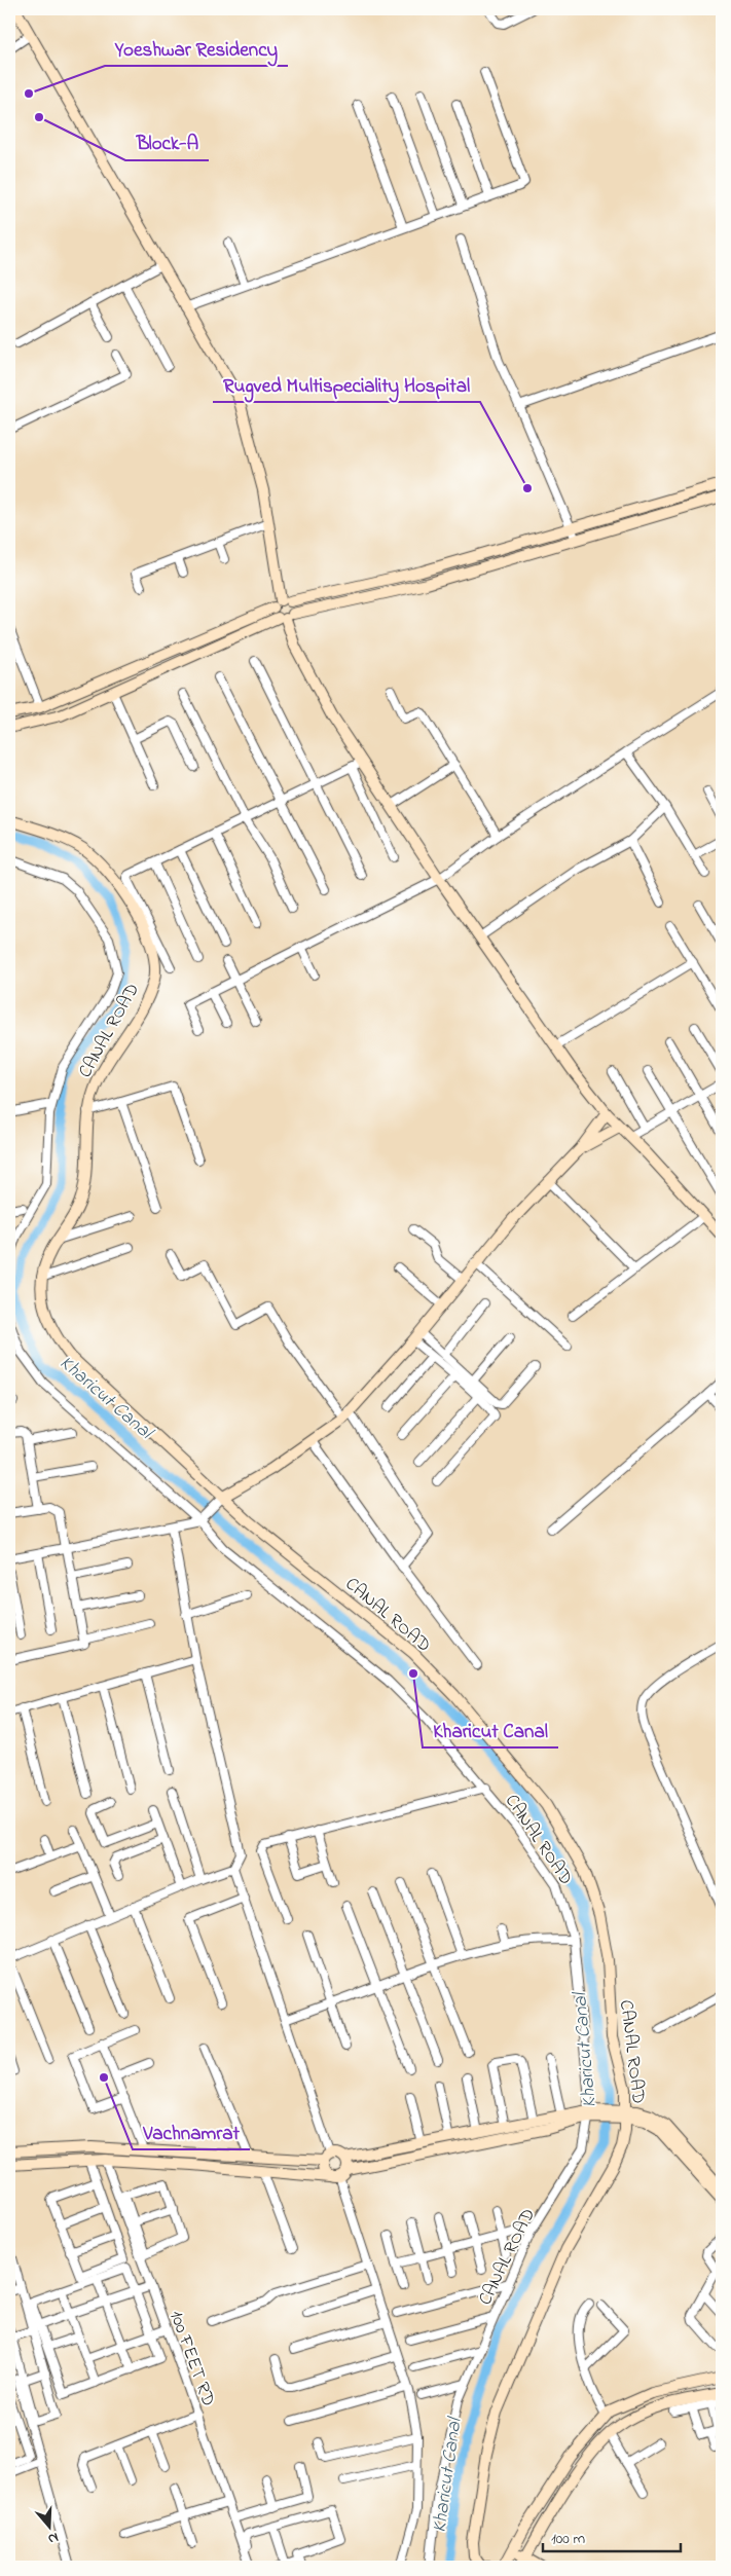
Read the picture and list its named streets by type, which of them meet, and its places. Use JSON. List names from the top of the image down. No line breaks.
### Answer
{"streets":{"street":["CANAL ROAD","100 FEET RD"]},"water":["Kharicut Canal"],"places":["Yoeshwar Residency","Block-A","Rugved Multispeciality Hospital","Kharicut Canal","Vachnamrat"],"scale_bar":"100 m","north":"bottom"}
